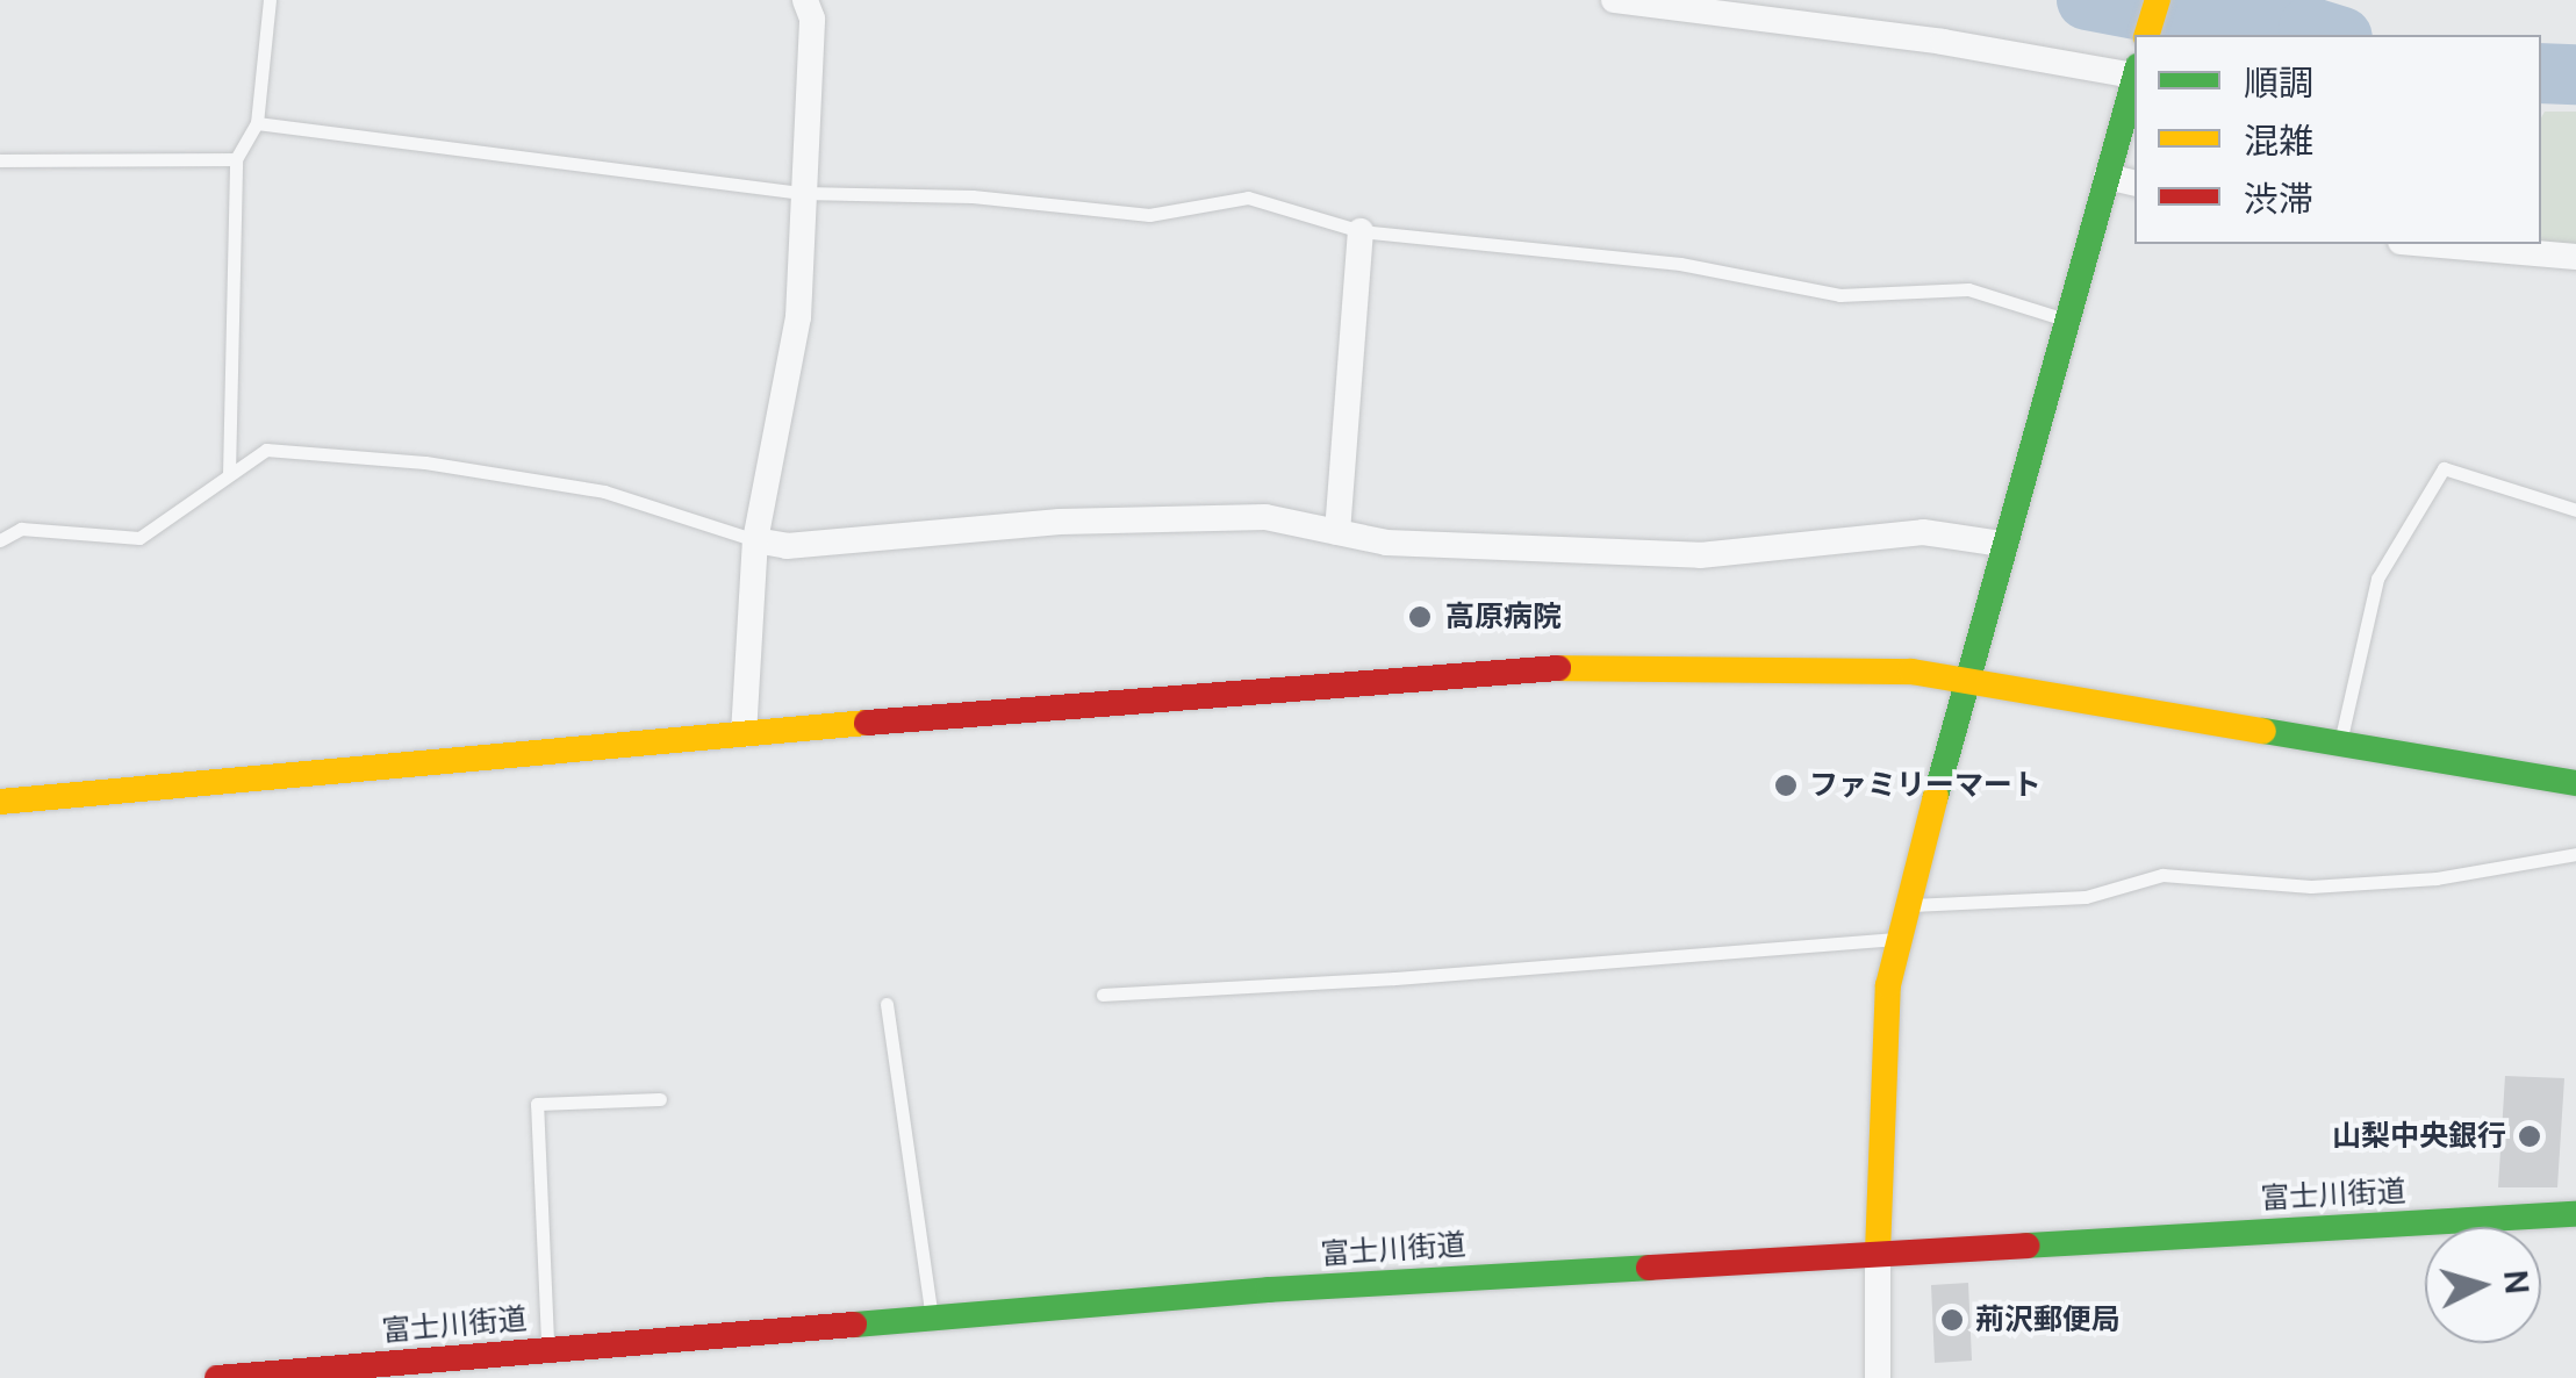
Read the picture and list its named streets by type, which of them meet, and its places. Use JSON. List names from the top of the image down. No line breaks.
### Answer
{"streets":{"street":["富士川街道"]},"places":["高原病院","ファミリーマート","山梨中央銀行","荊沢郵便局"],"legend":["順調","混雑","渋滞"],"north":"right"}
